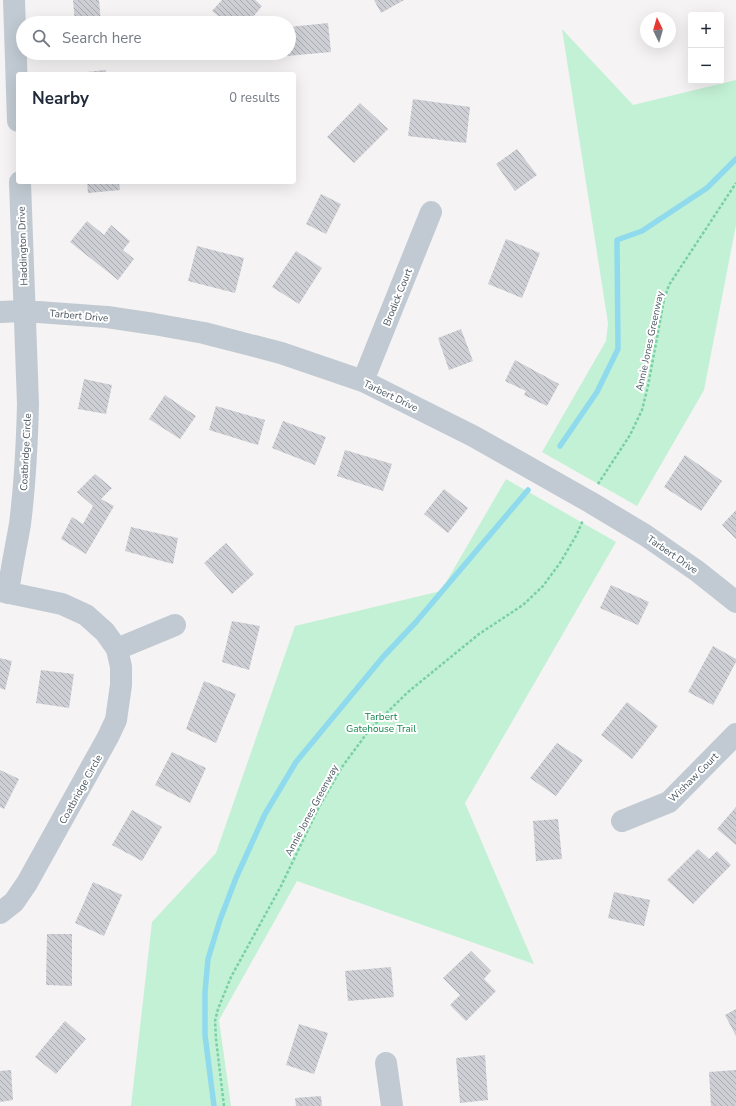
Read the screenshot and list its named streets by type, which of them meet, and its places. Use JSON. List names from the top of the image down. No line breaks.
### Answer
{"streets":{"street":["Haddington Drive","Brodick Court","Tarbert Drive","Coatbridge Circle","Wishaw Court"],"path":["Annie Jones Greenway"]},"crossings":[["Haddington Drive","Tarbert Drive"],["Haddington Drive","Coatbridge Circle"],["Brodick Court","Tarbert Drive"],["Tarbert Drive","Coatbridge Circle"]],"parks":["Tarbert Gatehouse Trail"],"north":"top","page":{"map_buttons":["+","−"],"search":"Search here","heading":["Nearby","0 results"]}}
